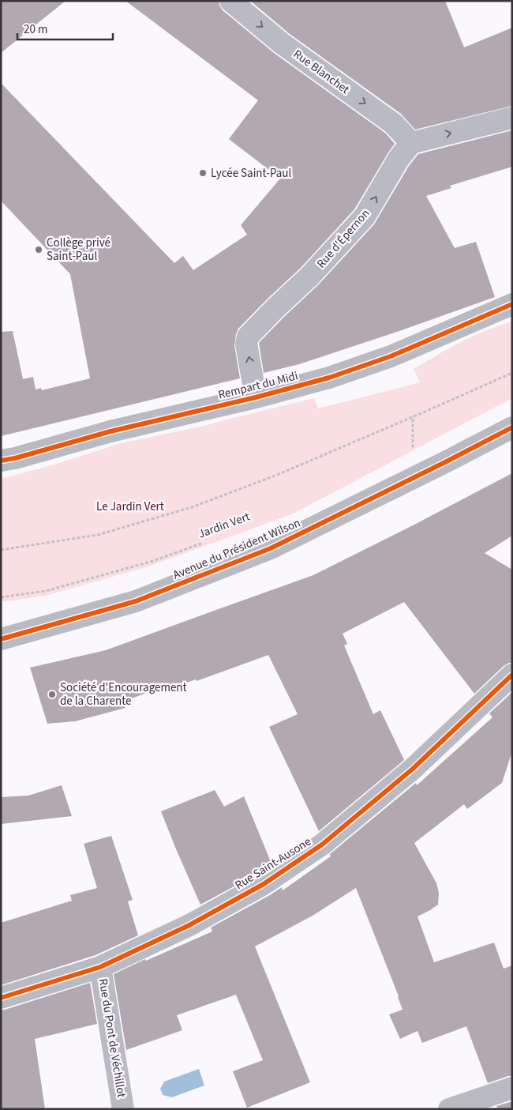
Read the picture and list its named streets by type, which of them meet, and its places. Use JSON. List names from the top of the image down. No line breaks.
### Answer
{"streets":{"street":["Rue Blanchet","Rue d'Épernon","Rempart du Midi","Avenue du Président Wilson","Rue Saint-Ausone","Rue du Pont de Véchillot"],"path":["Jardin Vert"]},"crossings":[["Rue Blanchet","Rue d'Épernon"],["Rue d'Épernon","Rempart du Midi"],["Rue Saint-Ausone","Rue du Pont de Véchillot"]],"one_way":["Rue Blanchet","Rue d'Épernon"],"parks":["Le Jardin Vert"],"places":["Lycée Saint-Paul","Collège privé Saint-Paul","Société d'Encouragement de la Charente"],"scale_bar":"20 m"}
